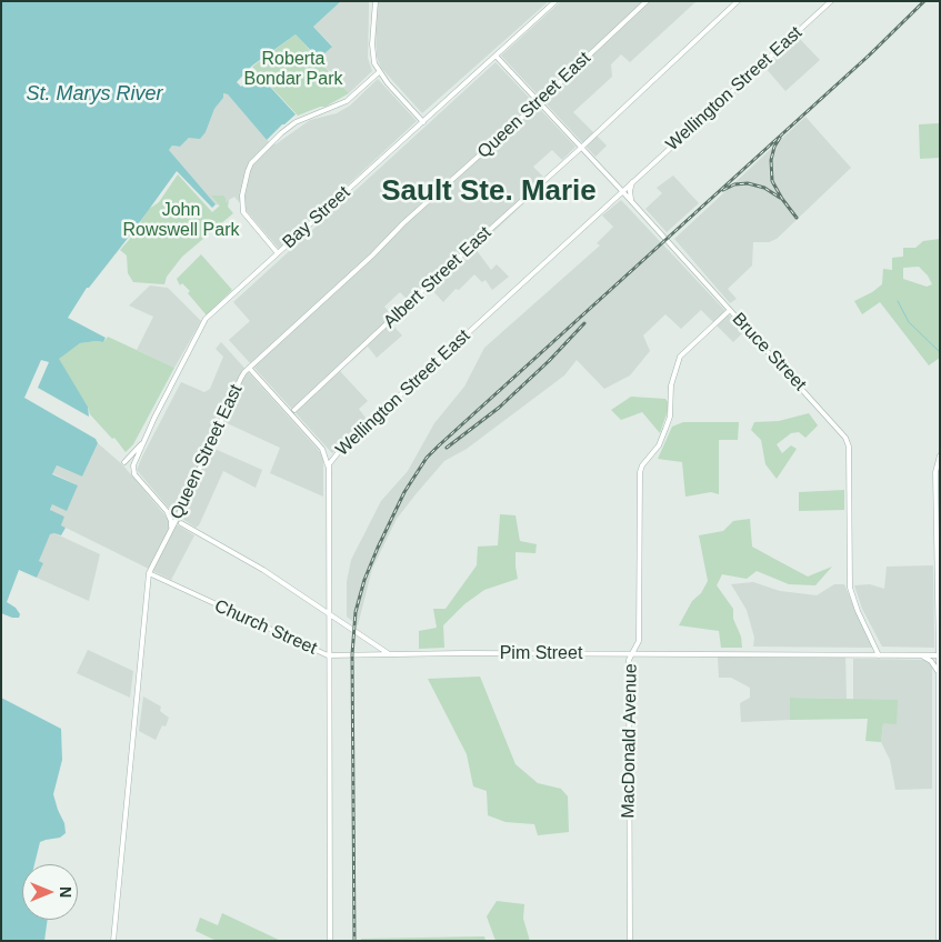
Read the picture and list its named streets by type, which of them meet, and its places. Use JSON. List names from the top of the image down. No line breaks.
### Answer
{"streets":{"main road":["Wellington Street East","Queen Street East","Bay Street","Albert Street East","Bruce Street","Church Street","Pim Street","MacDonald Avenue"]},"crossings":[["Wellington Street East","Bruce Street"],["Wellington Street East","Church Street"],["Queen Street East","Bruce Street"],["Queen Street East","Church Street"],["Bay Street","Bruce Street"],["Albert Street East","Bruce Street"],["Bruce Street","Pim Street"],["Bruce Street","MacDonald Avenue"],["Church Street","Pim Street"],["Pim Street","MacDonald Avenue"]],"districts":["Sault Ste. Marie"],"water":["St. Marys River"],"parks":["Roberta Bondar Park","John Rowswell Park"],"north":"right"}
